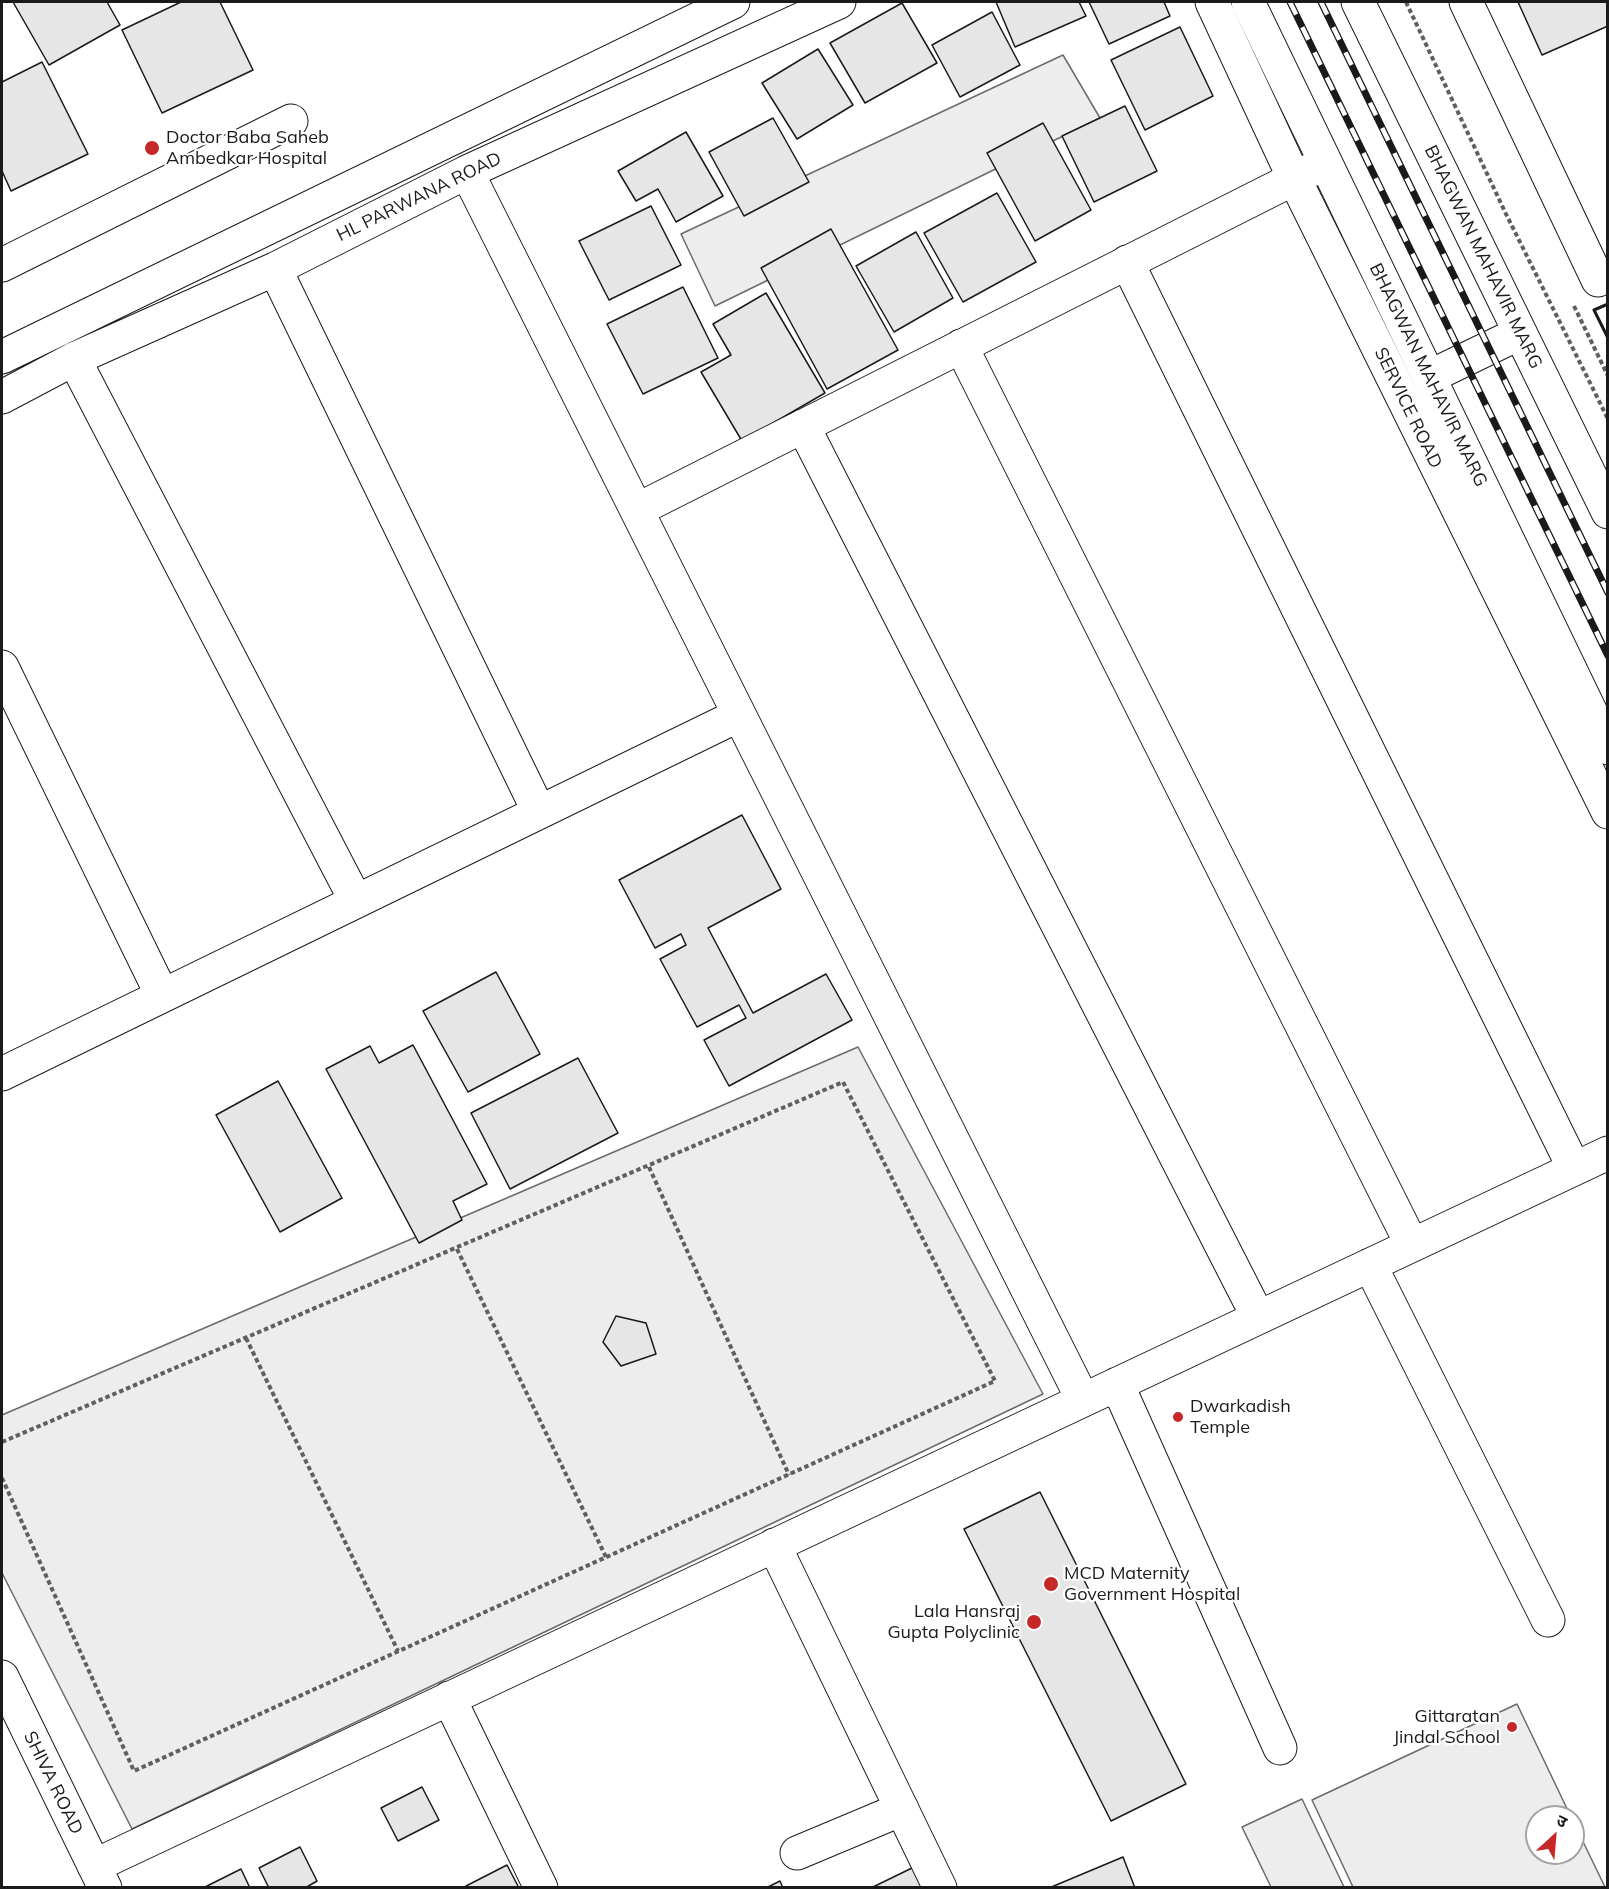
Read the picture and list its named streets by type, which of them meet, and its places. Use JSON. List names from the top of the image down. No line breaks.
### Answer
{"streets":{"street":["HL PARWANA ROAD","BHAGWAN MAHAVIR MARG","SERVICE ROAD","SHIVA ROAD"]},"places":["Doctor Baba Saheb Ambedkar Hospital","Dwarkadish Temple","MCD Maternity Government Hospital","Lala Hansraj Gupta Polyclinic","Gittaratan Jindal School"],"north":"top right"}
